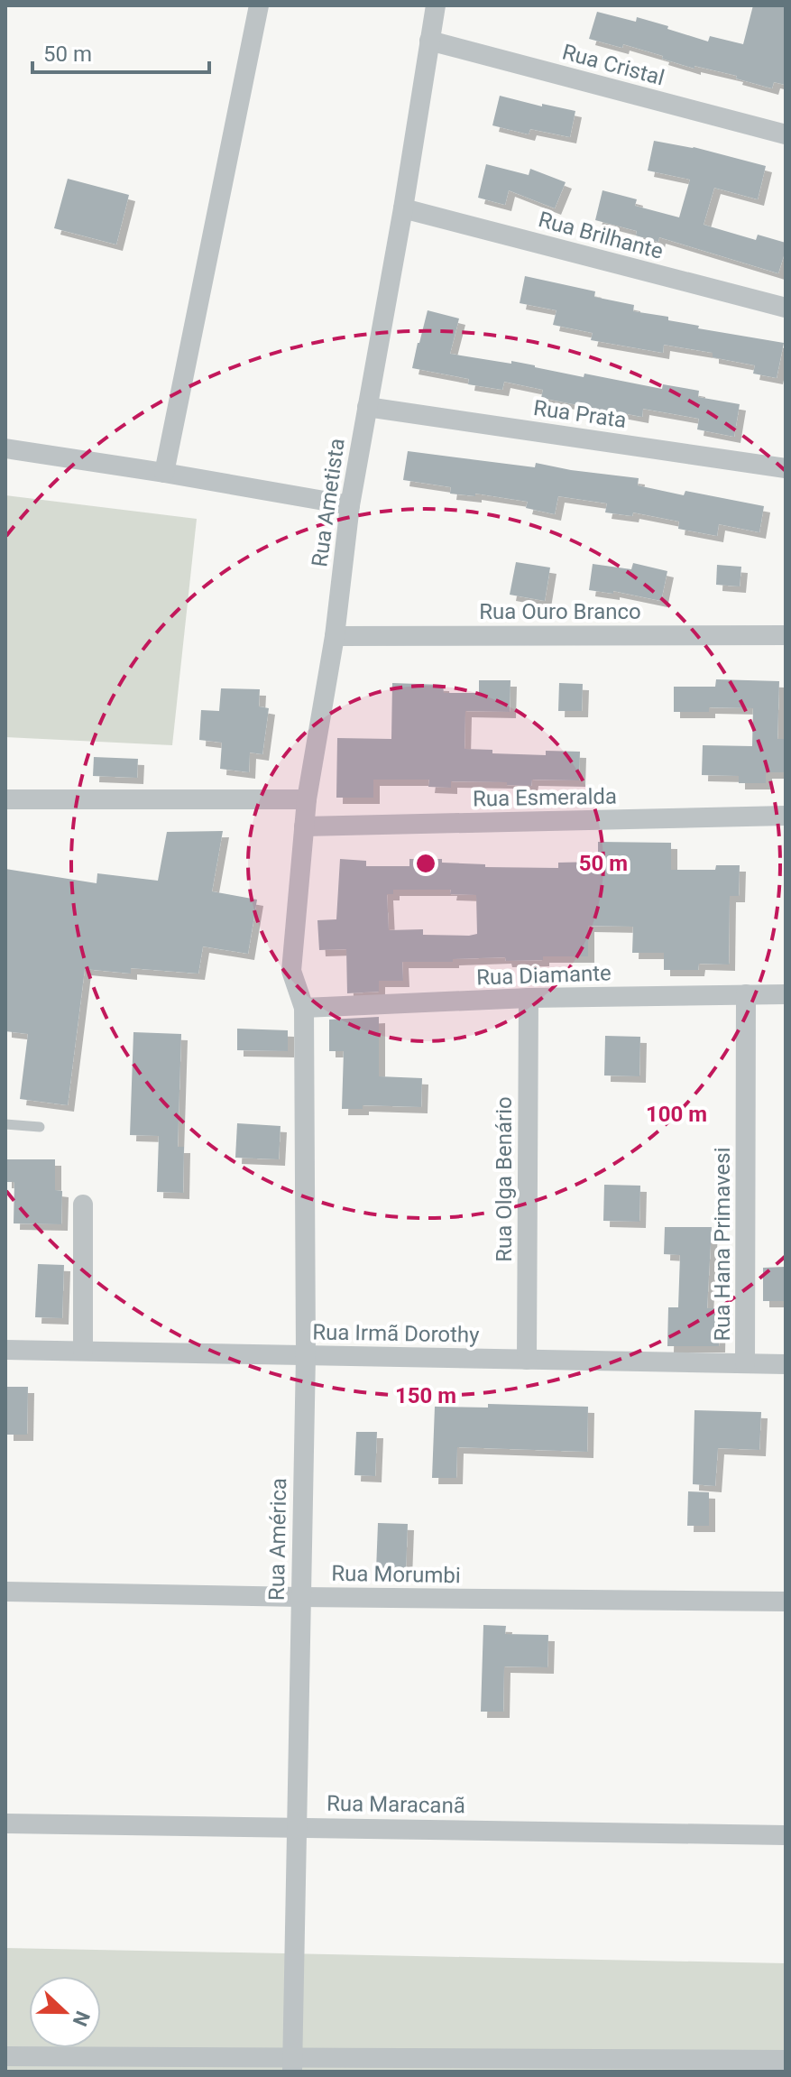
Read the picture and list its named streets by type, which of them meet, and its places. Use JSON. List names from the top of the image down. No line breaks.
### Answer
{"streets":{"street":["Rua Cristal","Rua Brilhante","Rua Prata","Rua Ametista","Rua Ouro Branco","Rua Esmeralda","Rua Diamante","Rua Olga Benário","Rua Hana Primavesi","Rua Irmã Dorothy","Rua América","Rua Morumbi","Rua Maracanã"]},"crossings":[["Rua Cristal","Rua Ametista"],["Rua Brilhante","Rua Ametista"],["Rua Prata","Rua Ametista"],["Rua Ametista","Rua Ouro Branco"],["Rua Ametista","Rua Esmeralda"],["Rua Ametista","Rua Diamante"],["Rua Ametista","Rua América"],["Rua Diamante","Rua Olga Benário"],["Rua Diamante","Rua Hana Primavesi"],["Rua Diamante","Rua América"],["Rua Olga Benário","Rua Irmã Dorothy"],["Rua Hana Primavesi","Rua Irmã Dorothy"],["Rua Irmã Dorothy","Rua América"],["Rua América","Rua Morumbi"],["Rua América","Rua Maracanã"]],"scale_bar":"50 m","north":"right","rings":["50 m","100 m","150 m"]}
